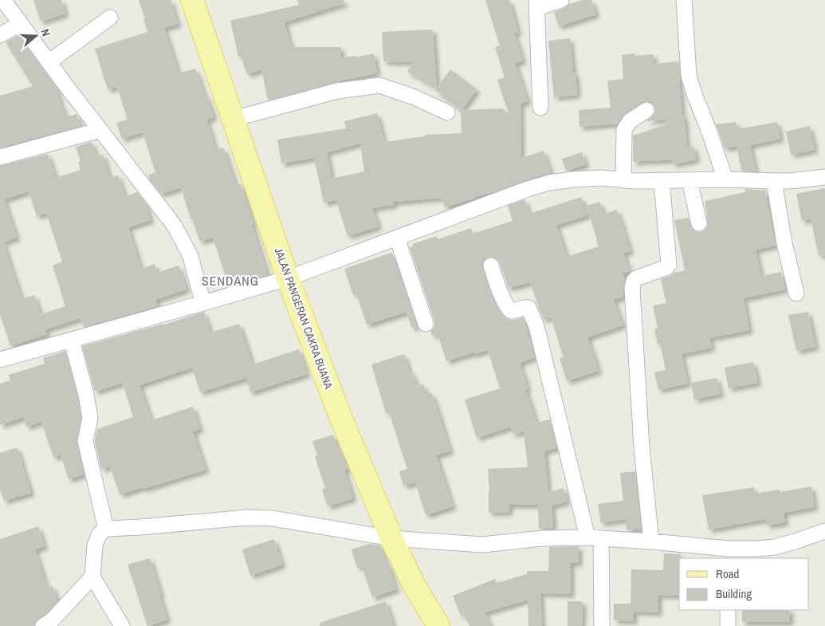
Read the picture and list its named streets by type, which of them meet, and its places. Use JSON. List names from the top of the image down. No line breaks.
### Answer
{"streets":{"main road":["JALAN PANGERAN CAKRA BUANA"]},"districts":["SENDANG"],"legend":["Road","Building"],"north":"right"}
